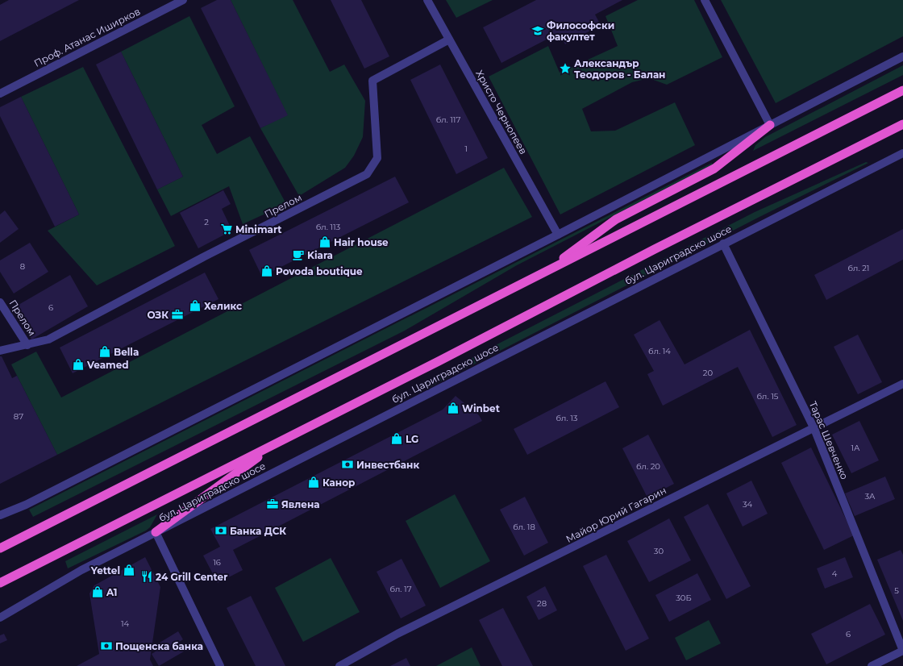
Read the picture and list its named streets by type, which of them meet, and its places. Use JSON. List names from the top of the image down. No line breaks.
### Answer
{"streets":{"highway":["бул. Цариградско шосе"],"street":["Проф. Атанас Иширков","Христо Чернопеев","Прелом","Тарас Шевченко","Майор Юрий Гагарин"]},"crossings":[["Христо Чернопеев","Прелом"],["бул. Цариградско шосе","Тарас Шевченко"],["Тарас Шевченко","Майор Юрий Гагарин"]],"places":{"school or university":["Философски факултет"],"place":["Александър Теодоров - Балан"],"supermarket":["Minimart"],"shop":["Hair house","Povoda boutique","Хеликс","Bella","Veamed","Winbet","LG","Канор","Yettel","A1"],"cafe":["Kiara"],"office":["ОЗК","Явлена"],"bank":["Инвестбанк","Банка ДСК","Пощенска банка"],"restaurant":["24 Grill Center"]},"house_numbers":["бл. 117","1","2","бл. 113","8","бл. 21","6","бл. 14","20","бл. 15","87","бл. 13","1А","бл. 20","3А","34","бл. 18","30","16","4","бл. 17","5","30Б","28","14","6"]}
